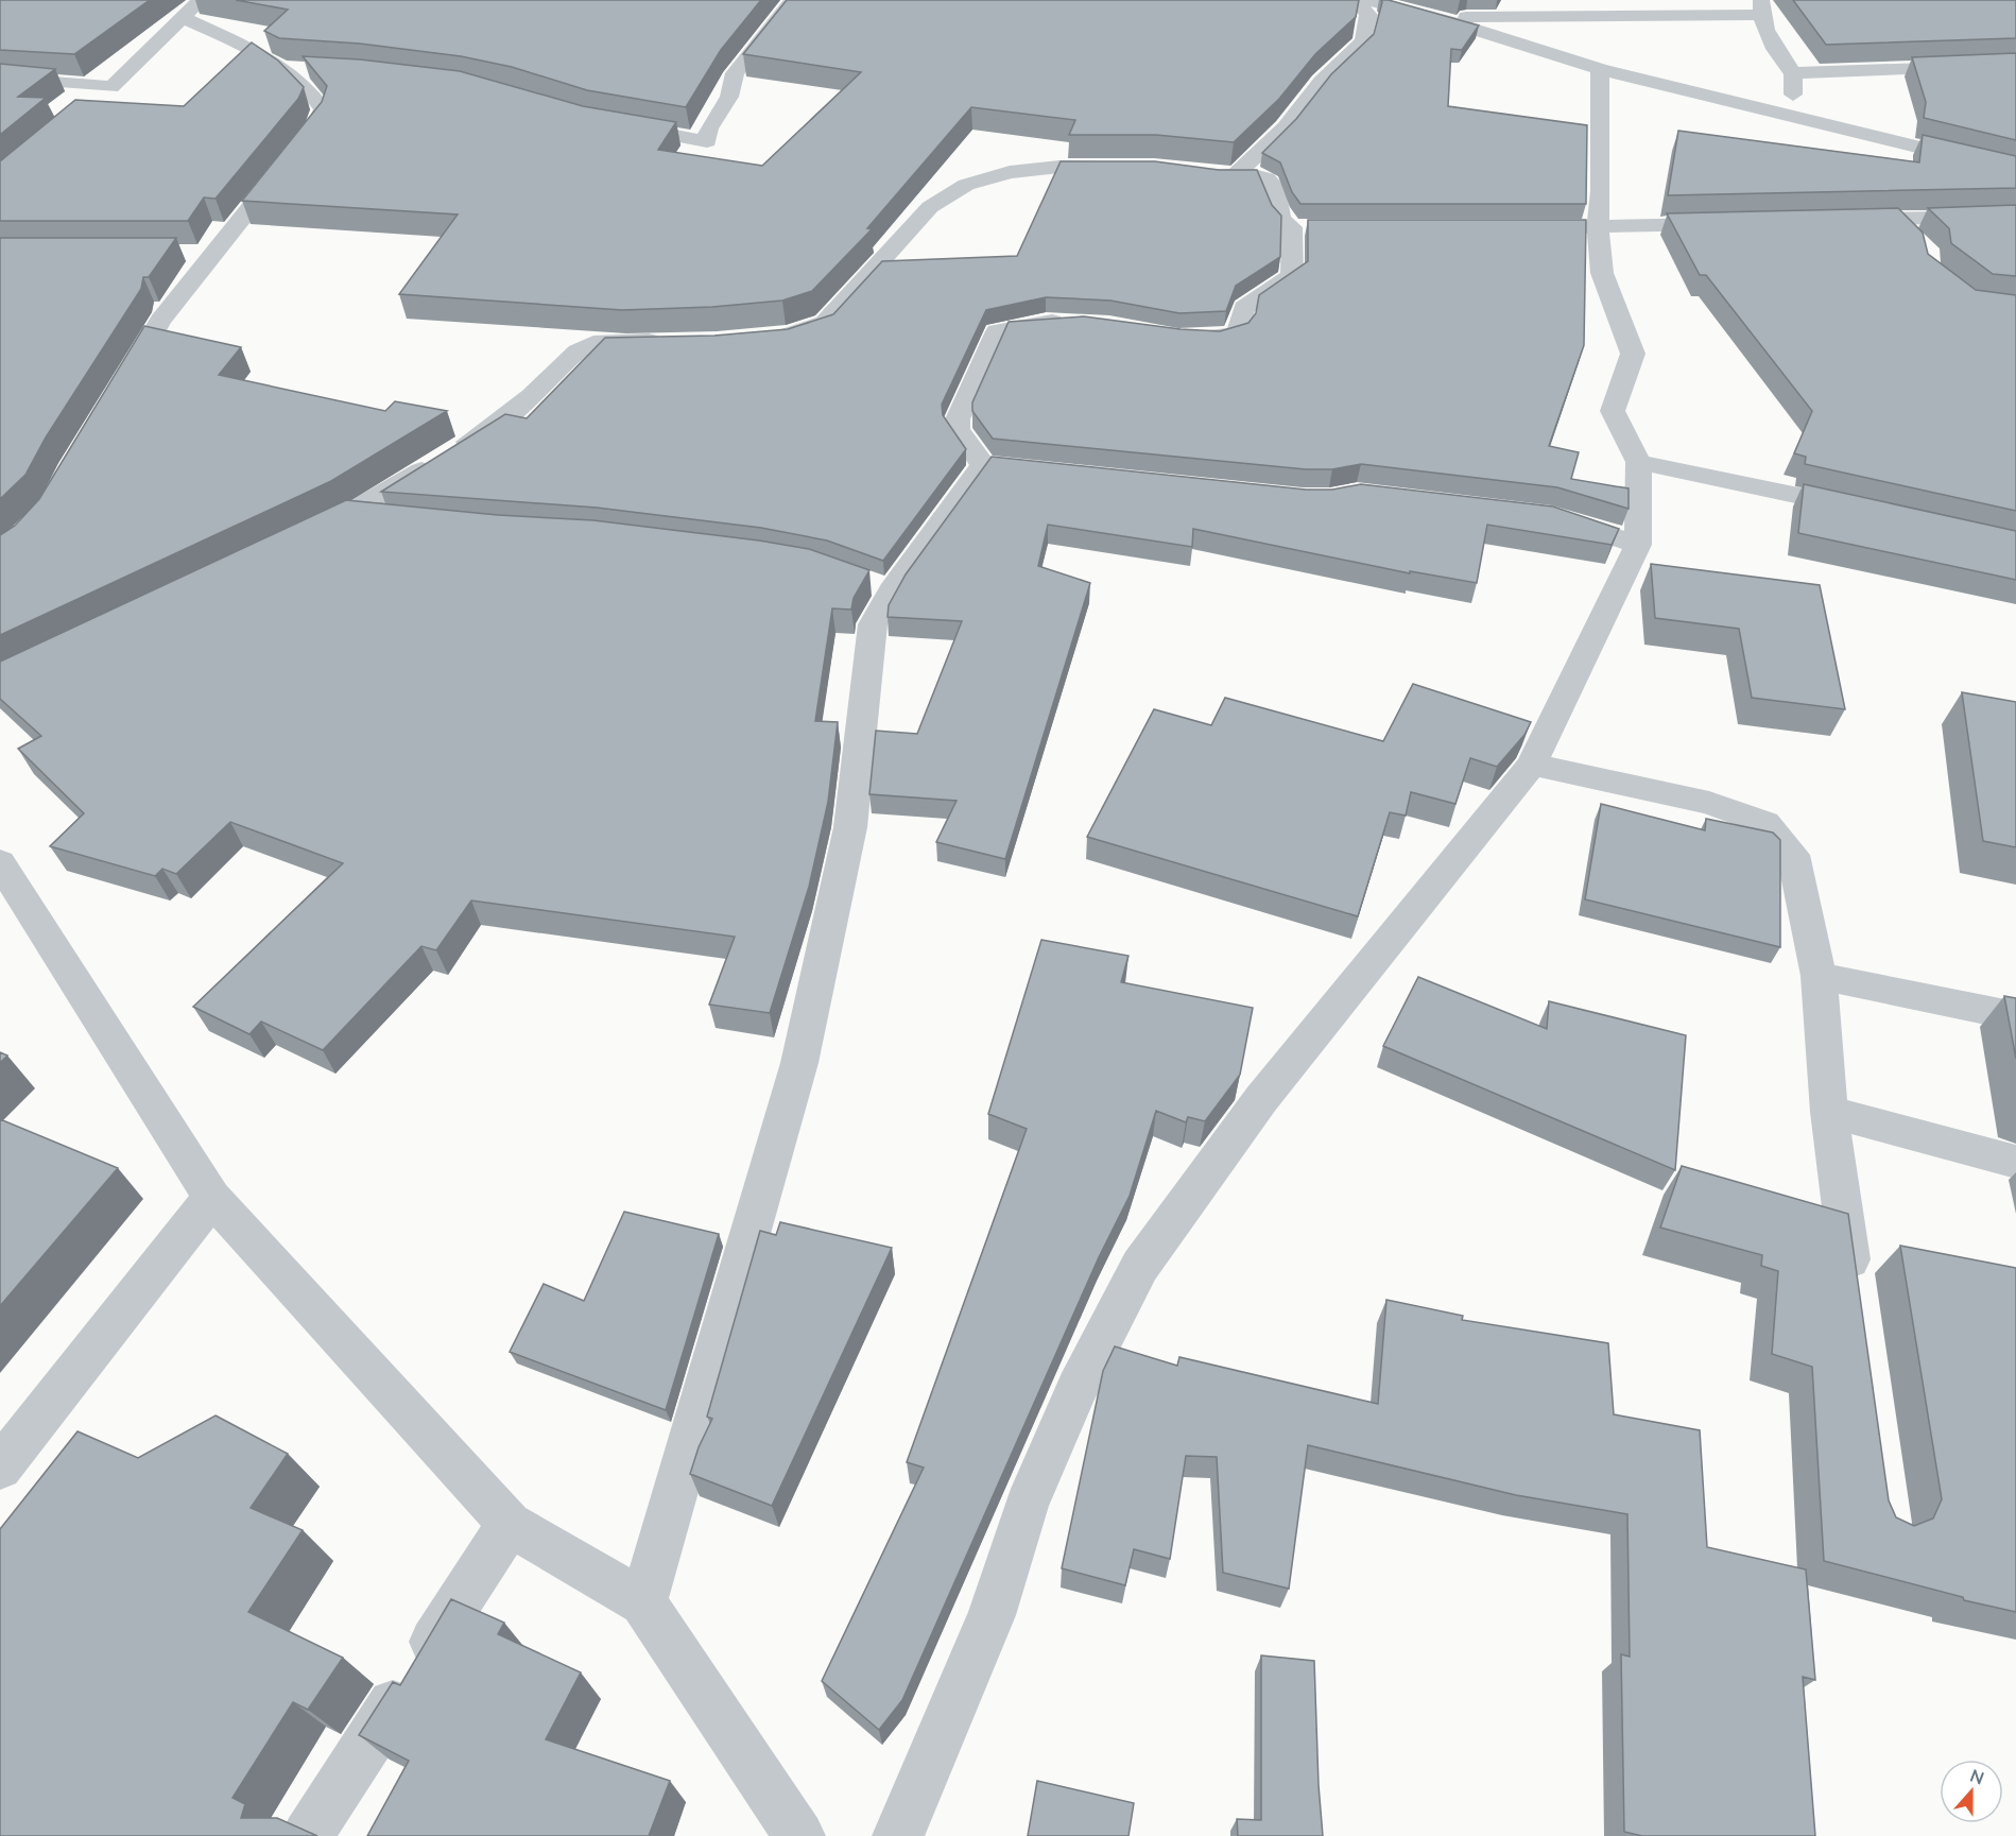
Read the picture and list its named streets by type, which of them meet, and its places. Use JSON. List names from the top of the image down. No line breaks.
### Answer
{"north":"top"}
